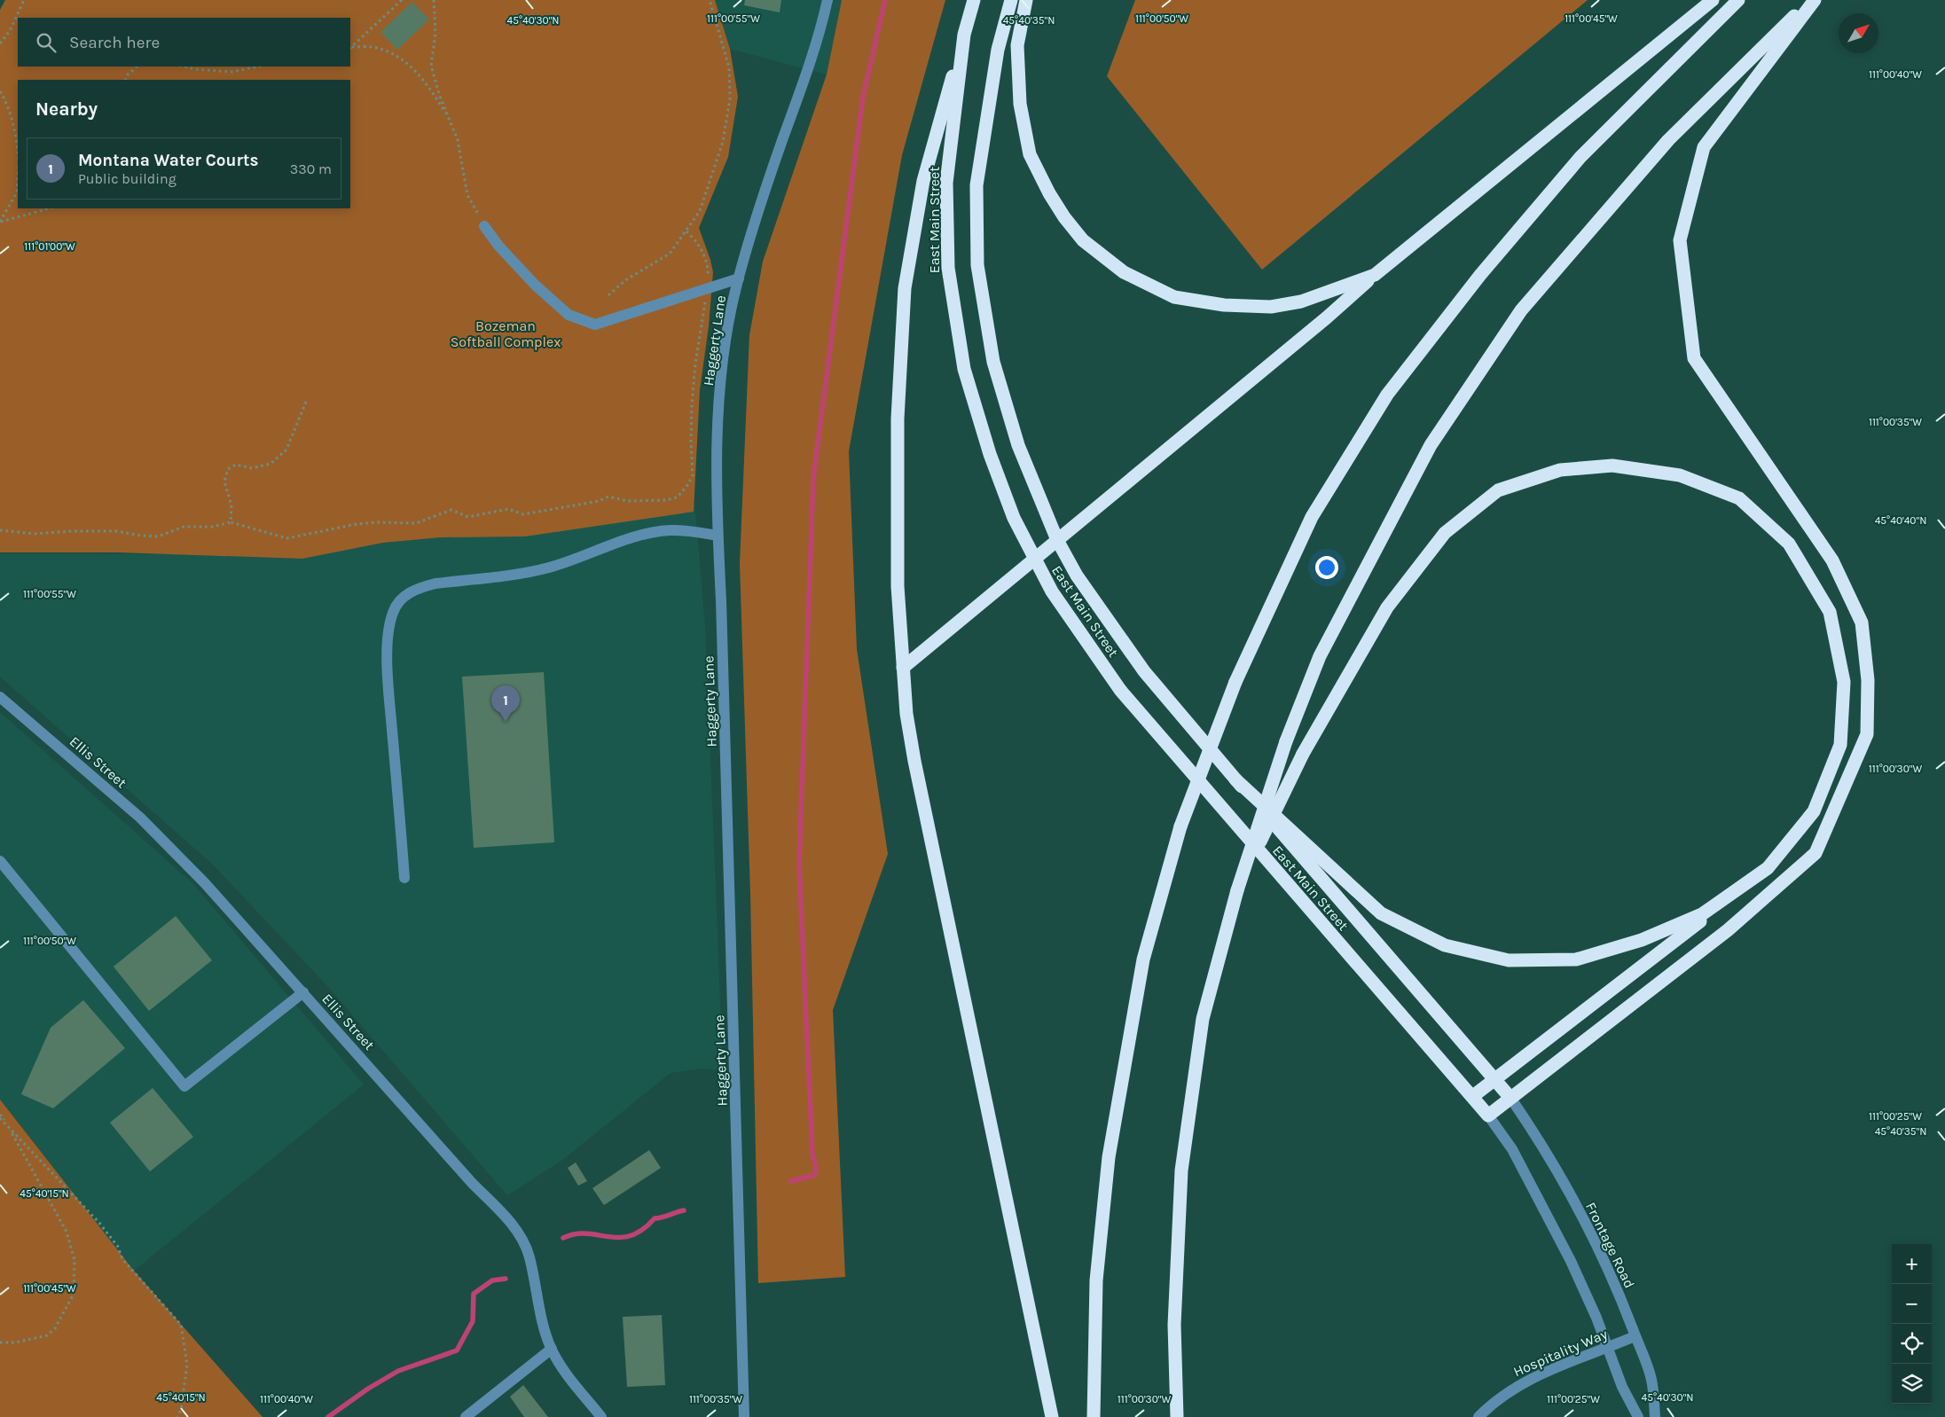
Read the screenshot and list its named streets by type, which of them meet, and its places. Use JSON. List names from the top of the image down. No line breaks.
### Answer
{"streets":{"highway":["East Main Street"],"street":["Haggerty Lane","Ellis Street","Frontage Road","Hospitality Way"]},"crossings":[["East Main Street","Frontage Road"],["Frontage Road","Hospitality Way"]],"parks":["Bozeman Softball Complex"],"north":"top right","page":{"search":"Search here","heading":"Nearby","list":[{"mark":"1","name":"Montana Water Courts","note":"Public building","value":"330 m"}],"pins":"1","map_buttons":["+","−"]},"coordinates":["111°00'55\"W","111°00'50\"W","111°00'45\"W","45°40'30\"N","45°40'35\"N","111°00'40\"W","111°01'00\"W","111°00'35\"W","45°40'40\"N","111°00'30\"W","111°00'25\"W","45°40'15\"N"]}
